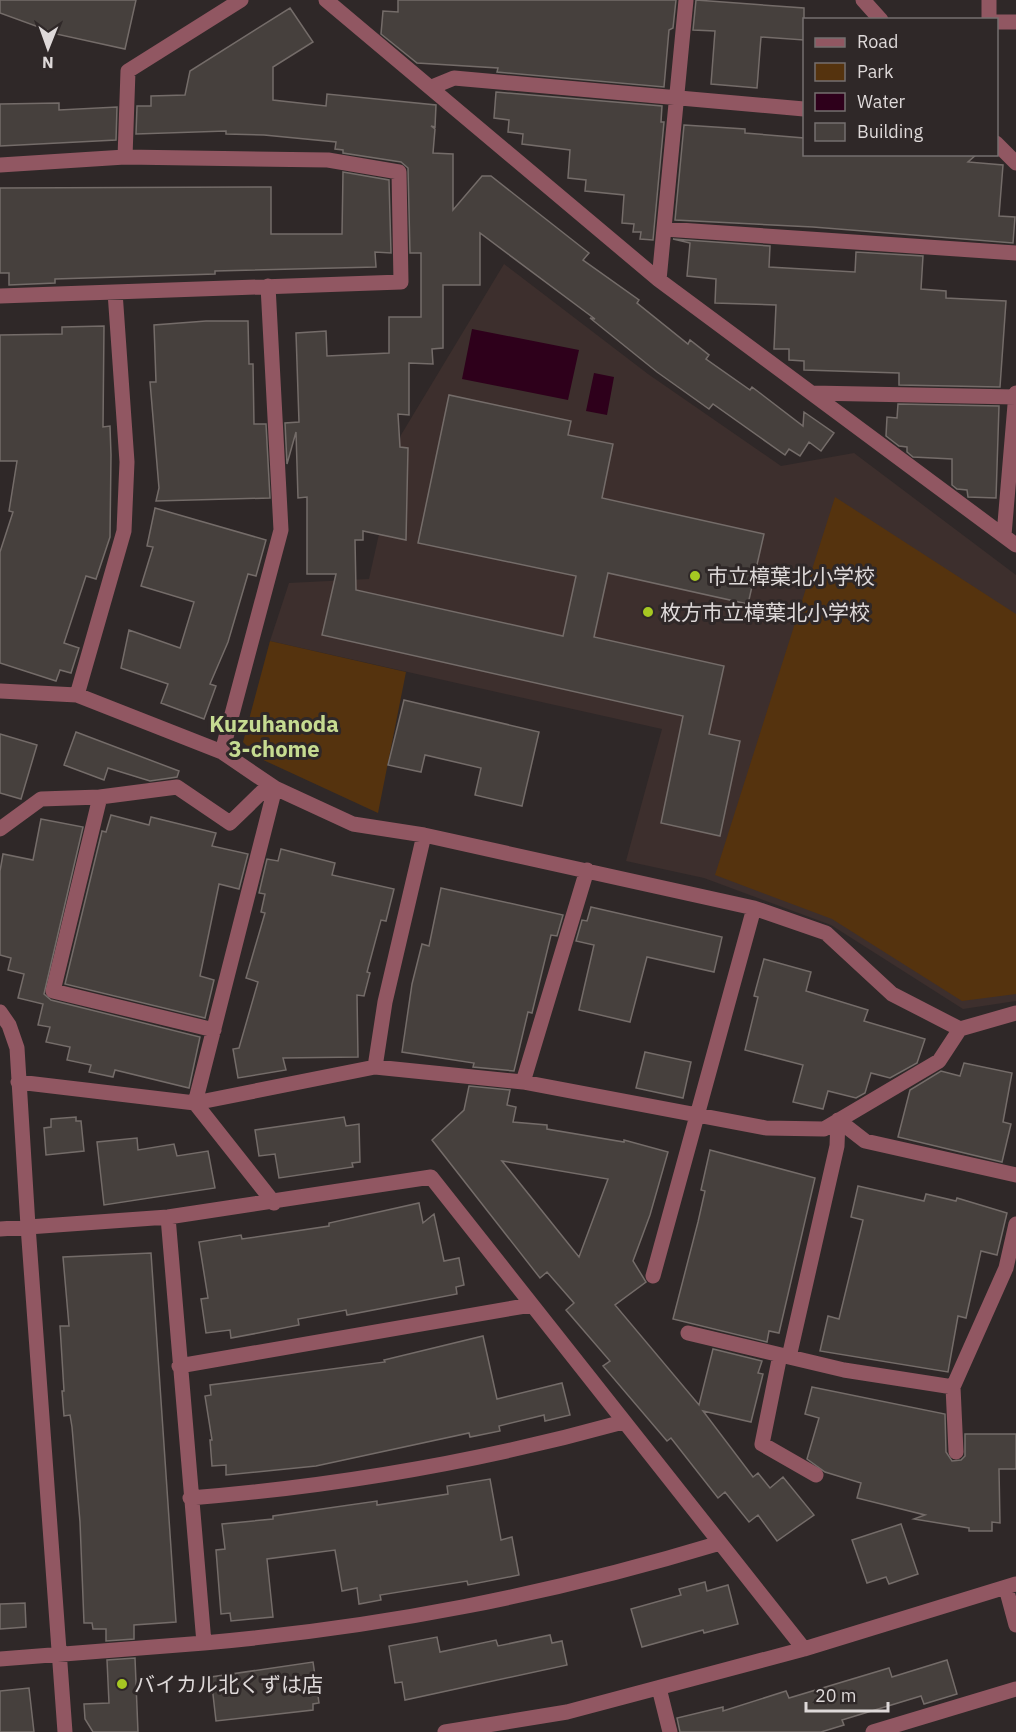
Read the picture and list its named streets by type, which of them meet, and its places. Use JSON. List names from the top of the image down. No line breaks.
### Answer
{"districts":["Kuzuhanoda 3-chome"],"places":["市立樟葉北小学校","枚方市立樟葉北小学校","バイカル北くずは店"],"legend":["Road","Park","Water","Building"],"scale_bar":"20 m","north":"bottom"}
